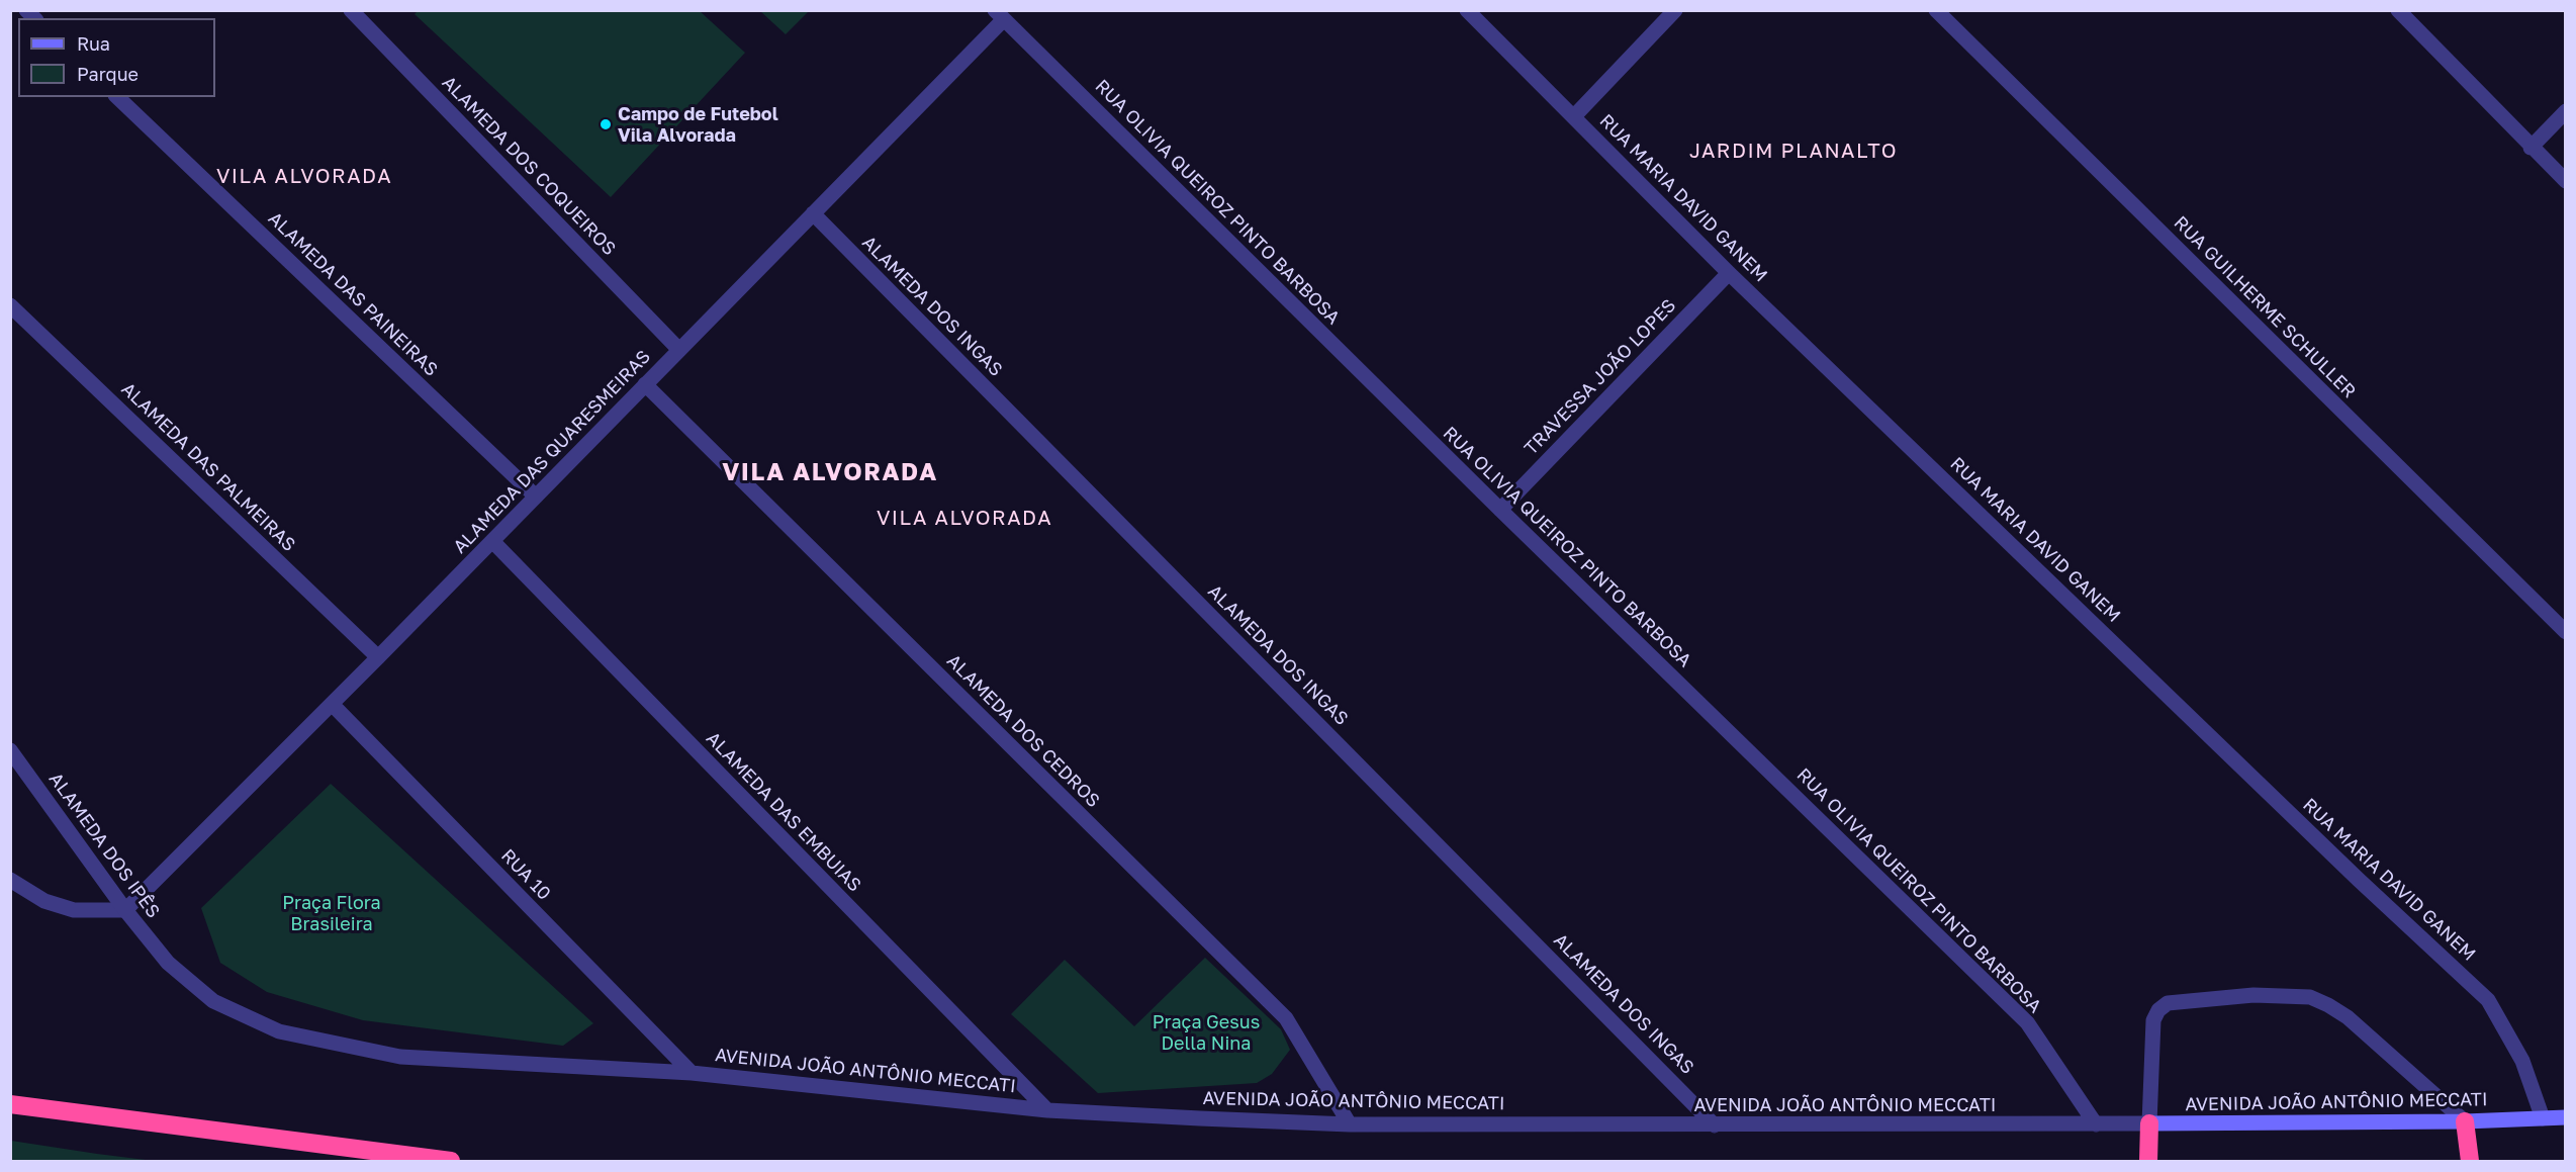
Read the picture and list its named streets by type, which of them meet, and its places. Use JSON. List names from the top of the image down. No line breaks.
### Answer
{"streets":{"main road":["AVENIDA JOÃO ANTÔNIO MECCATI"],"street":["ALAMEDA DOS COQUEIROS","RUA MARIA DAVID GANEM","RUA OLIVIA QUEIROZ PINTO BARBOSA","ALAMEDA DAS PAINEIRAS","ALAMEDA DOS INGAS","RUA GUILHERME SCHULLER","TRAVESSA JOÃO LOPES","ALAMEDA DAS QUARESMEIRAS","ALAMEDA DAS PALMEIRAS","ALAMEDA DOS CEDROS","ALAMEDA DAS EMBUIAS","ALAMEDA DOS IPÊS","RUA 10"]},"crossings":[["ALAMEDA DOS COQUEIROS","ALAMEDA DAS QUARESMEIRAS"],["RUA MARIA DAVID GANEM","TRAVESSA JOÃO LOPES"],["RUA MARIA DAVID GANEM","AVENIDA JOÃO ANTÔNIO MECCATI"],["RUA OLIVIA QUEIROZ PINTO BARBOSA","TRAVESSA JOÃO LOPES"],["RUA OLIVIA QUEIROZ PINTO BARBOSA","ALAMEDA DAS QUARESMEIRAS"],["RUA OLIVIA QUEIROZ PINTO BARBOSA","AVENIDA JOÃO ANTÔNIO MECCATI"],["ALAMEDA DAS PAINEIRAS","ALAMEDA DAS QUARESMEIRAS"],["ALAMEDA DOS INGAS","ALAMEDA DAS QUARESMEIRAS"],["ALAMEDA DOS INGAS","AVENIDA JOÃO ANTÔNIO MECCATI"],["ALAMEDA DAS QUARESMEIRAS","ALAMEDA DAS PALMEIRAS"],["ALAMEDA DAS QUARESMEIRAS","ALAMEDA DOS CEDROS"],["ALAMEDA DAS QUARESMEIRAS","ALAMEDA DAS EMBUIAS"],["ALAMEDA DAS QUARESMEIRAS","ALAMEDA DOS IPÊS"],["ALAMEDA DAS QUARESMEIRAS","RUA 10"],["ALAMEDA DOS CEDROS","AVENIDA JOÃO ANTÔNIO MECCATI"],["ALAMEDA DAS EMBUIAS","AVENIDA JOÃO ANTÔNIO MECCATI"],["ALAMEDA DOS IPÊS","AVENIDA JOÃO ANTÔNIO MECCATI"],["RUA 10","AVENIDA JOÃO ANTÔNIO MECCATI"]],"districts":["JARDIM PLANALTO","VILA ALVORADA","VILA ALVORADA","VILA ALVORADA"],"parks":["Praça Flora Brasileira","Praça Gesus Della Nina"],"places":["Campo de Futebol Vila Alvorada"],"legend":["Rua","Parque"]}
